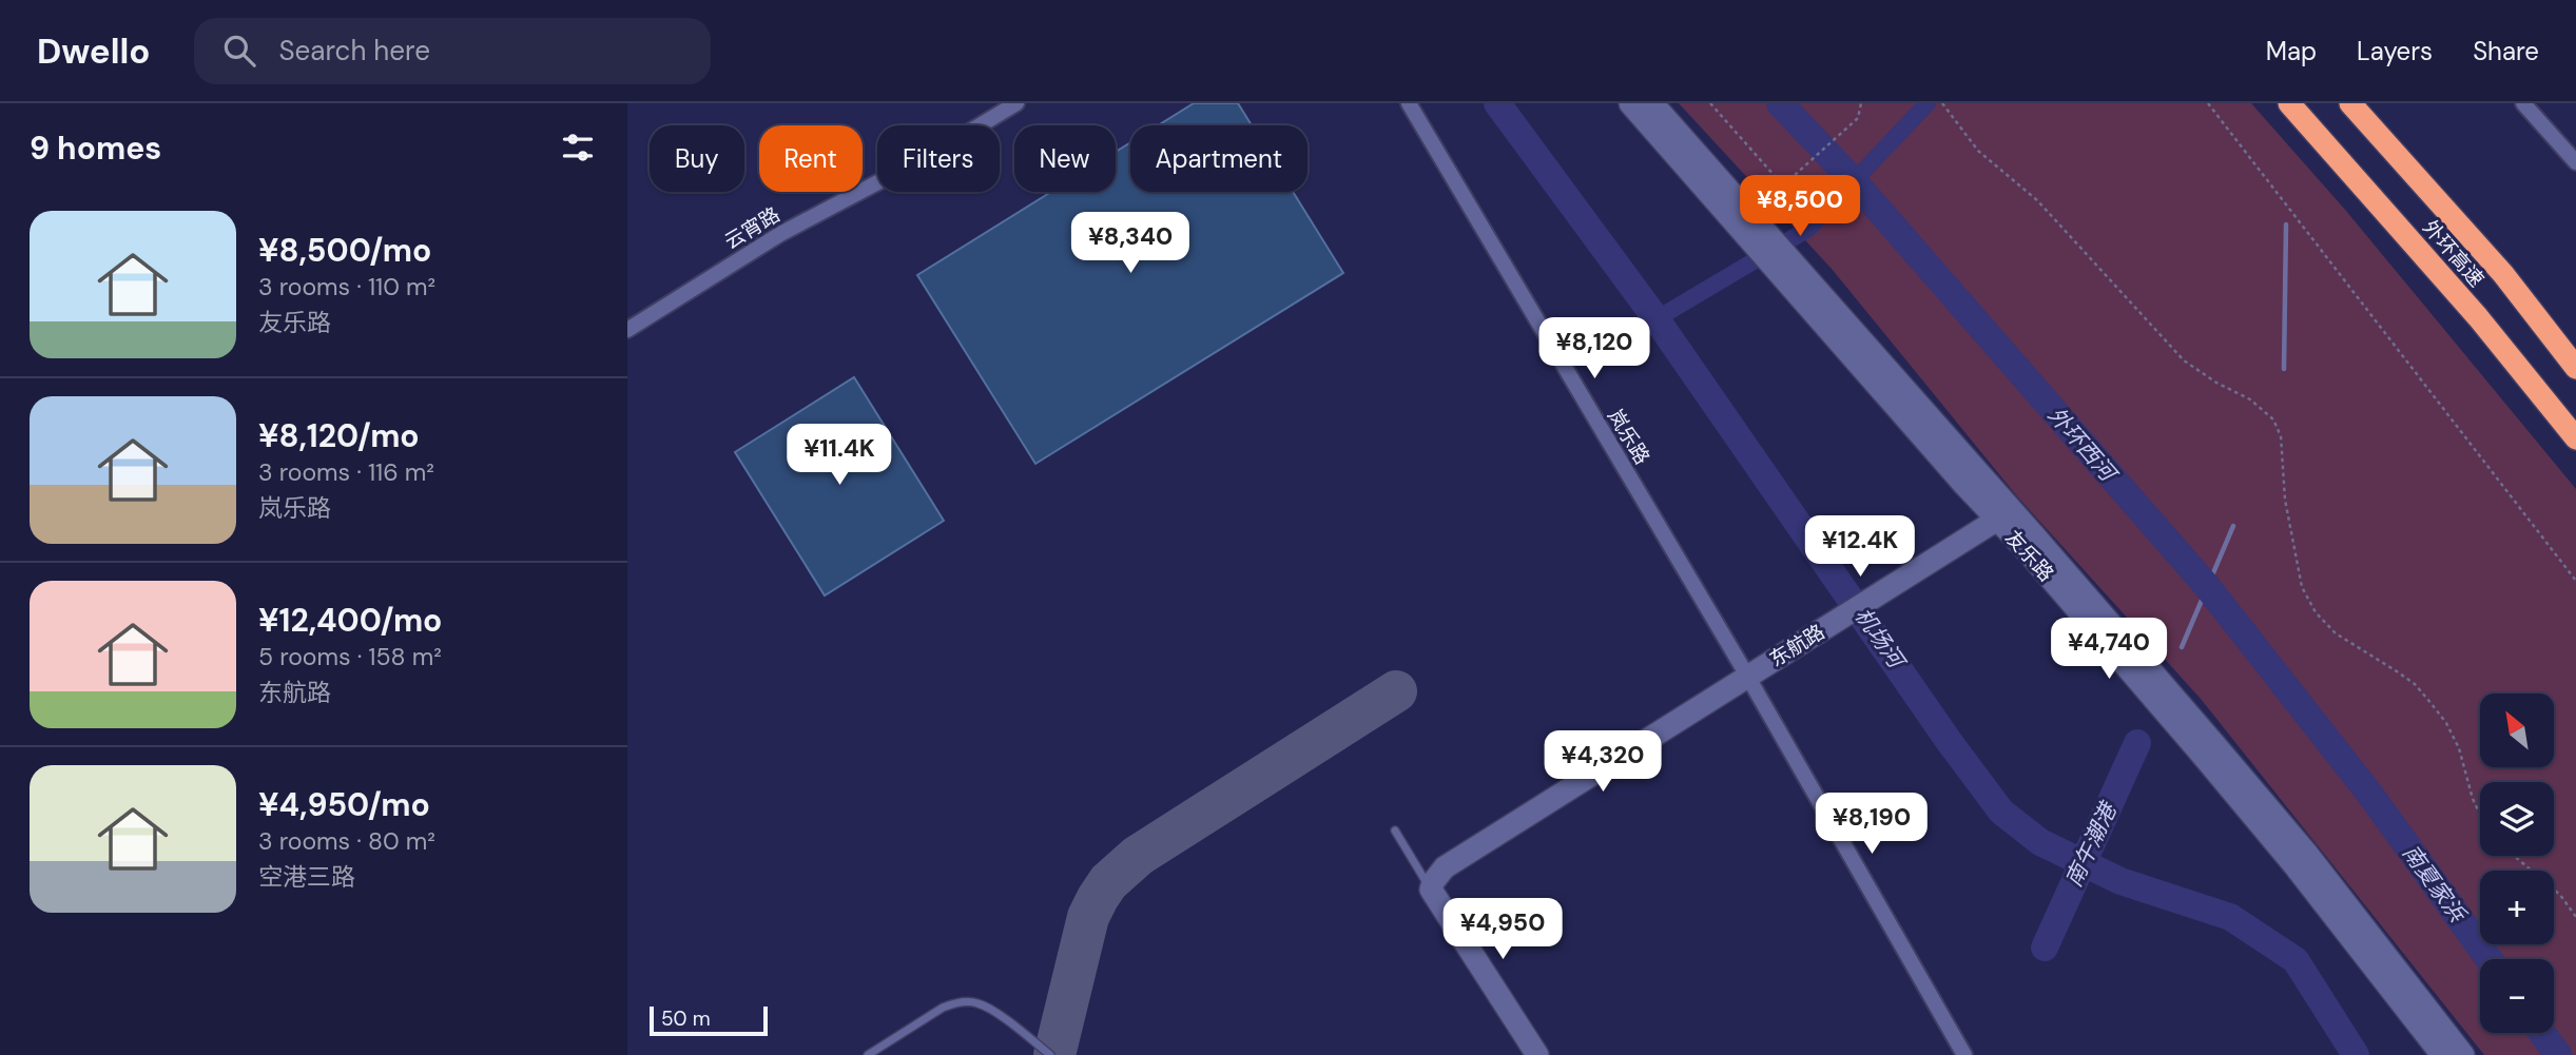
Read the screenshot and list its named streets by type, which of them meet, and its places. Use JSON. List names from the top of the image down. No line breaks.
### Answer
{"streets":{"highway":["外环高速"],"main road":["友乐路","东航路"],"street":["云宵路","岚乐路"]},"crossings":[["岚乐路","东航路"],["友乐路","东航路"]],"water":["外环西河","机场河","南午潮港","南夏家浜"],"scale_bar":"50 m","north":"top left","page":{"header":"Dwello","search":"Search here","nav":["Map","Layers","Share"],"heading":"9 homes","chip":["Buy","Rent","Filters","New","Apartment"],"price":["¥8,500","¥8,340","¥8,120","¥11.4K","¥12.4K","¥4,740","¥4,320","¥8,190","¥4,950"],"list":[{"name":"¥8,500/mo","note":"3 rooms · 110 m² · 友乐路"},{"name":"¥8,120/mo","note":"3 rooms · 116 m² · 岚乐路"},{"name":"¥12,400/mo","note":"5 rooms · 158 m² · 东航路"},{"name":"¥4,950/mo","note":"3 rooms · 80 m² · 空港三路"}],"map_buttons":["+","−"],"scale":"50 m"}}
